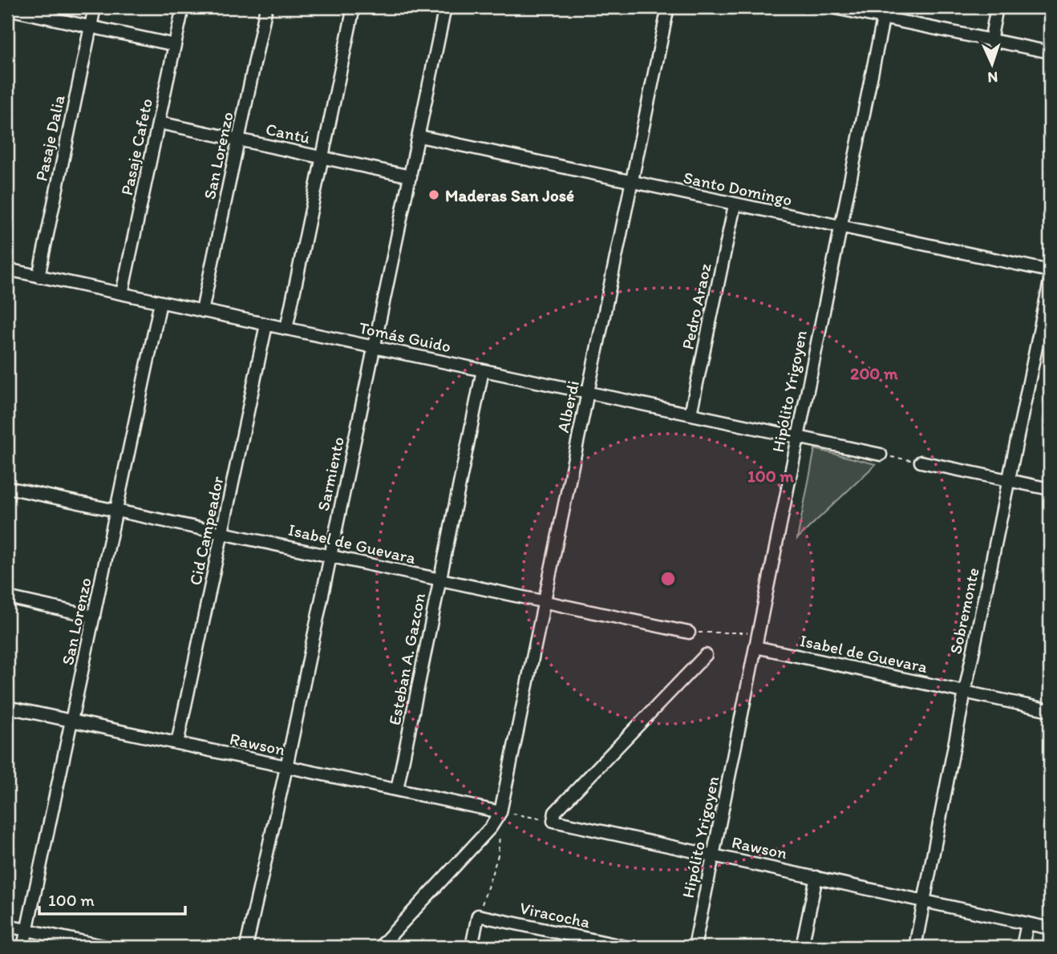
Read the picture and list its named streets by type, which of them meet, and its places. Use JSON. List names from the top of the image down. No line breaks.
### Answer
{"streets":{"street":["Cantú","Pasaje Dalia","Pasaje Cafeto","San Lorenzo","Santo Domingo","Pedro Araoz","Tomás Guido","Hipólito Yrigoyen","Alberdi","Sarmiento","Cid Campeador","Isabel de Guevara","Sobremonte","Esteban A. Gazcon","Rawson","Viracocha"]},"crossings":[["Cantú","Pasaje Cafeto"],["Cantú","San Lorenzo"],["Cantú","Sarmiento"],["Pasaje Dalia","Tomás Guido"],["Pasaje Cafeto","Tomás Guido"],["San Lorenzo","Tomás Guido"],["San Lorenzo","Isabel de Guevara"],["San Lorenzo","Rawson"],["Santo Domingo","Pedro Araoz"],["Santo Domingo","Hipólito Yrigoyen"],["Santo Domingo","Alberdi"],["Santo Domingo","Sarmiento"],["Pedro Araoz","Tomás Guido"],["Tomás Guido","Hipólito Yrigoyen"],["Tomás Guido","Alberdi"],["Tomás Guido","Sarmiento"],["Tomás Guido","Cid Campeador"],["Tomás Guido","Esteban A. Gazcon"],["Hipólito Yrigoyen","Isabel de Guevara"],["Hipólito Yrigoyen","Rawson"],["Alberdi","Isabel de Guevara"],["Alberdi","Rawson"],["Sarmiento","Isabel de Guevara"],["Sarmiento","Rawson"],["Cid Campeador","Isabel de Guevara"],["Cid Campeador","Rawson"],["Isabel de Guevara","Sobremonte"],["Isabel de Guevara","Esteban A. Gazcon"],["Sobremonte","Rawson"],["Esteban A. Gazcon","Rawson"]],"places":["Maderas San José"],"scale_bar":"100 m","north":"bottom","rings":["200 m","100 m"]}
